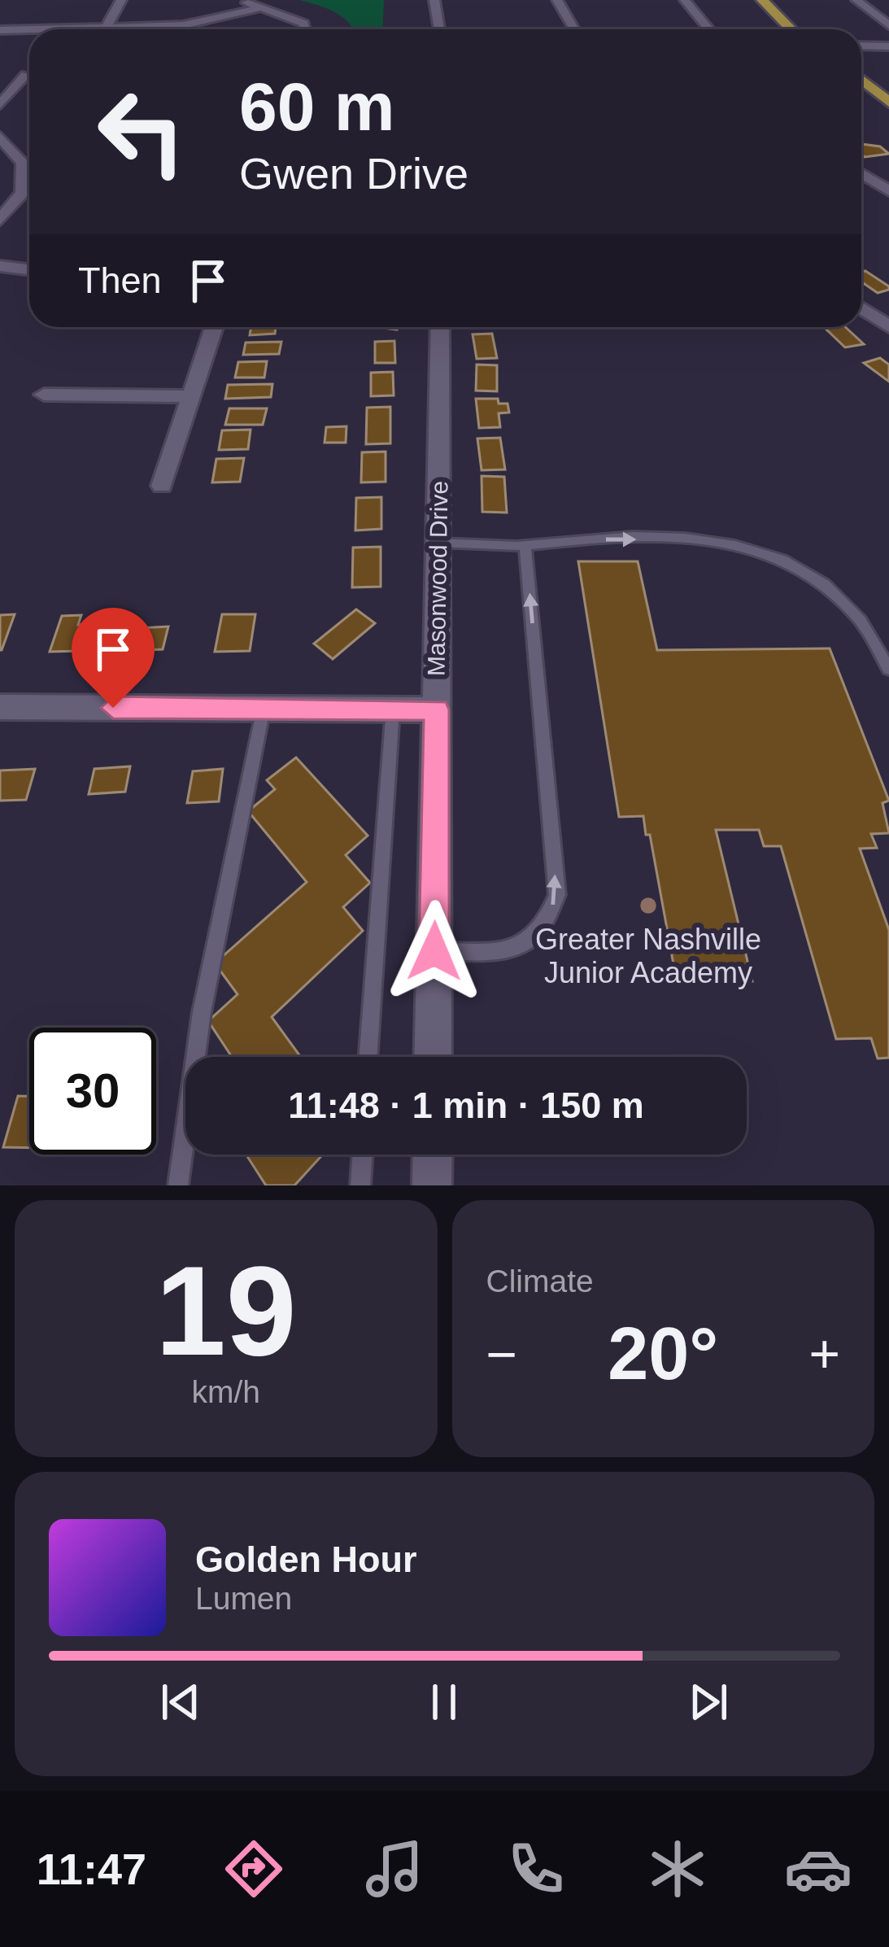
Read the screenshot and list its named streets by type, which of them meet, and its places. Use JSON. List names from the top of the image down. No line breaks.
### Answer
{"streets":{"street":["Masonwood Drive"]},"places":["Greater Nashville Junior Academy"],"page":{"turn":["60 m","Gwen Drive"],"then":"Then","limit":"30","trip":"11:48 · 1 min · 150 m","tile":[["19","km/h"],"Climate"],"heat":["−","20°","+"],"song":["Golden Hour","Lumen"],"tabs":"11:47"}}
